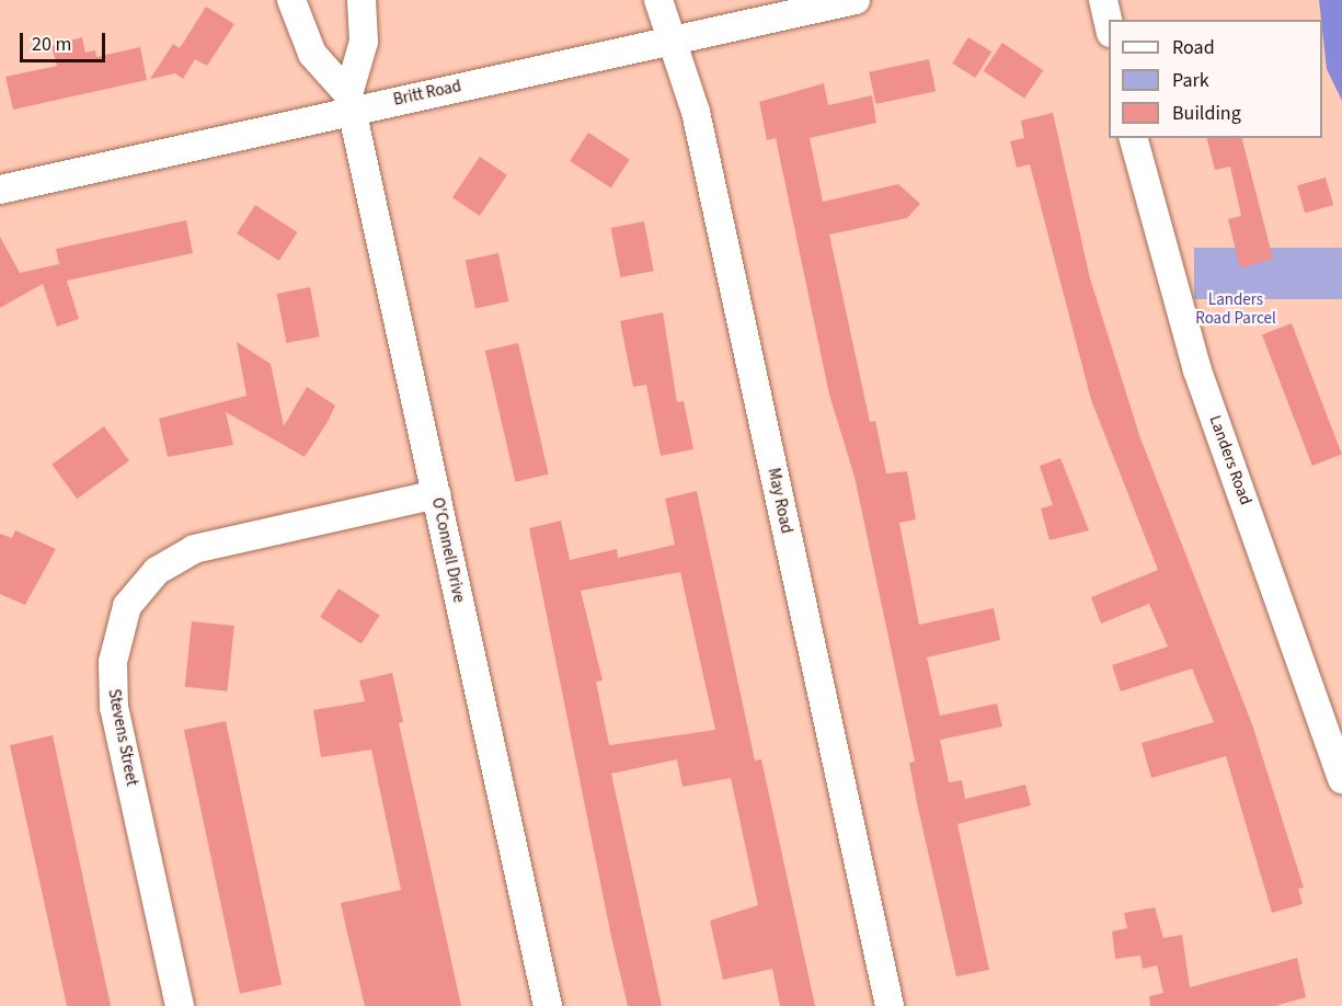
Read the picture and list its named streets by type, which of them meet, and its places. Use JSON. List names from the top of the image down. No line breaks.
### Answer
{"streets":{"street":["Britt Road","Landers Road","May Road","O'Connell Drive","Stevens Street"]},"crossings":[["Britt Road","May Road"],["Britt Road","O'Connell Drive"],["O'Connell Drive","Stevens Street"]],"parks":["Landers Road Parcel"],"legend":["Road","Park","Building"],"scale_bar":"20 m"}
